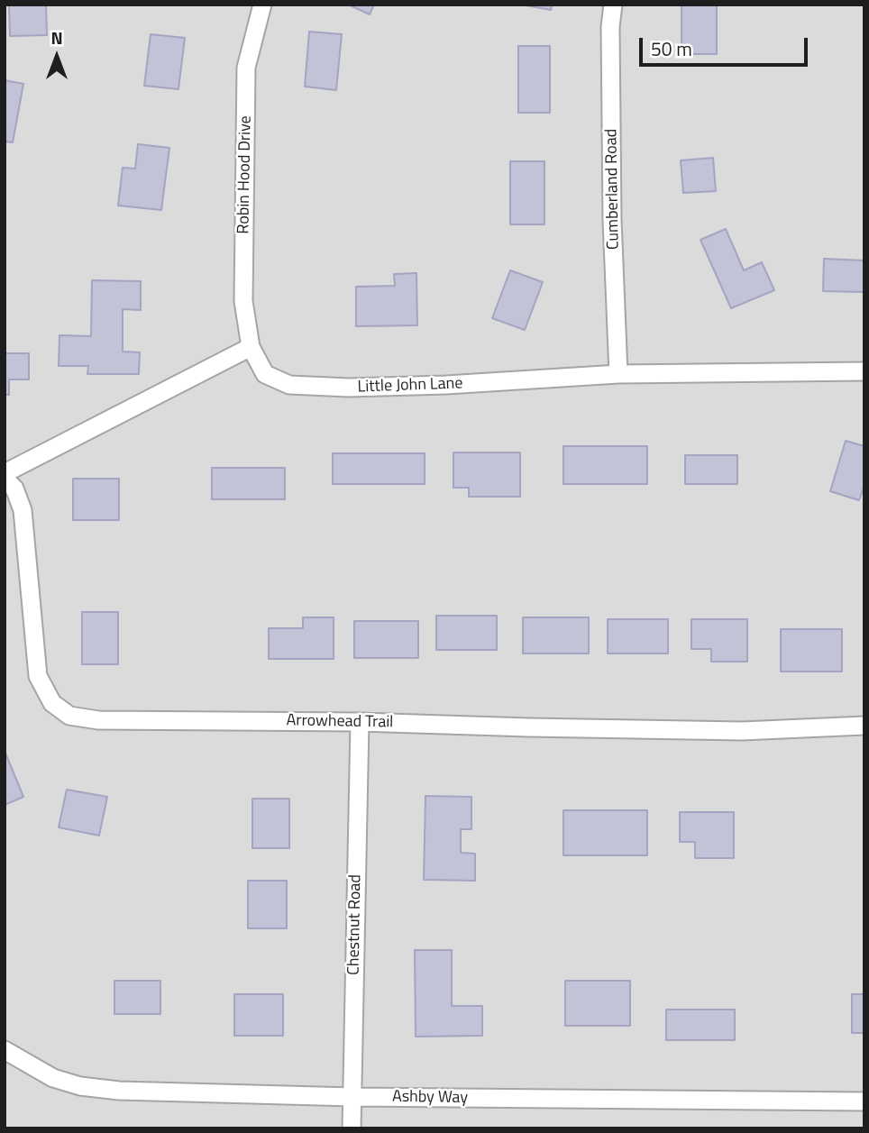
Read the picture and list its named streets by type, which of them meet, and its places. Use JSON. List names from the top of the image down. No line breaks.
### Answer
{"streets":{"street":["Robin Hood Drive","Cumberland Road","Little John Lane","Arrowhead Trail","Chestnut Road","Ashby Way"]},"crossings":[["Robin Hood Drive","Little John Lane"],["Cumberland Road","Little John Lane"],["Arrowhead Trail","Chestnut Road"],["Chestnut Road","Ashby Way"]],"scale_bar":"50 m","north":"top"}
